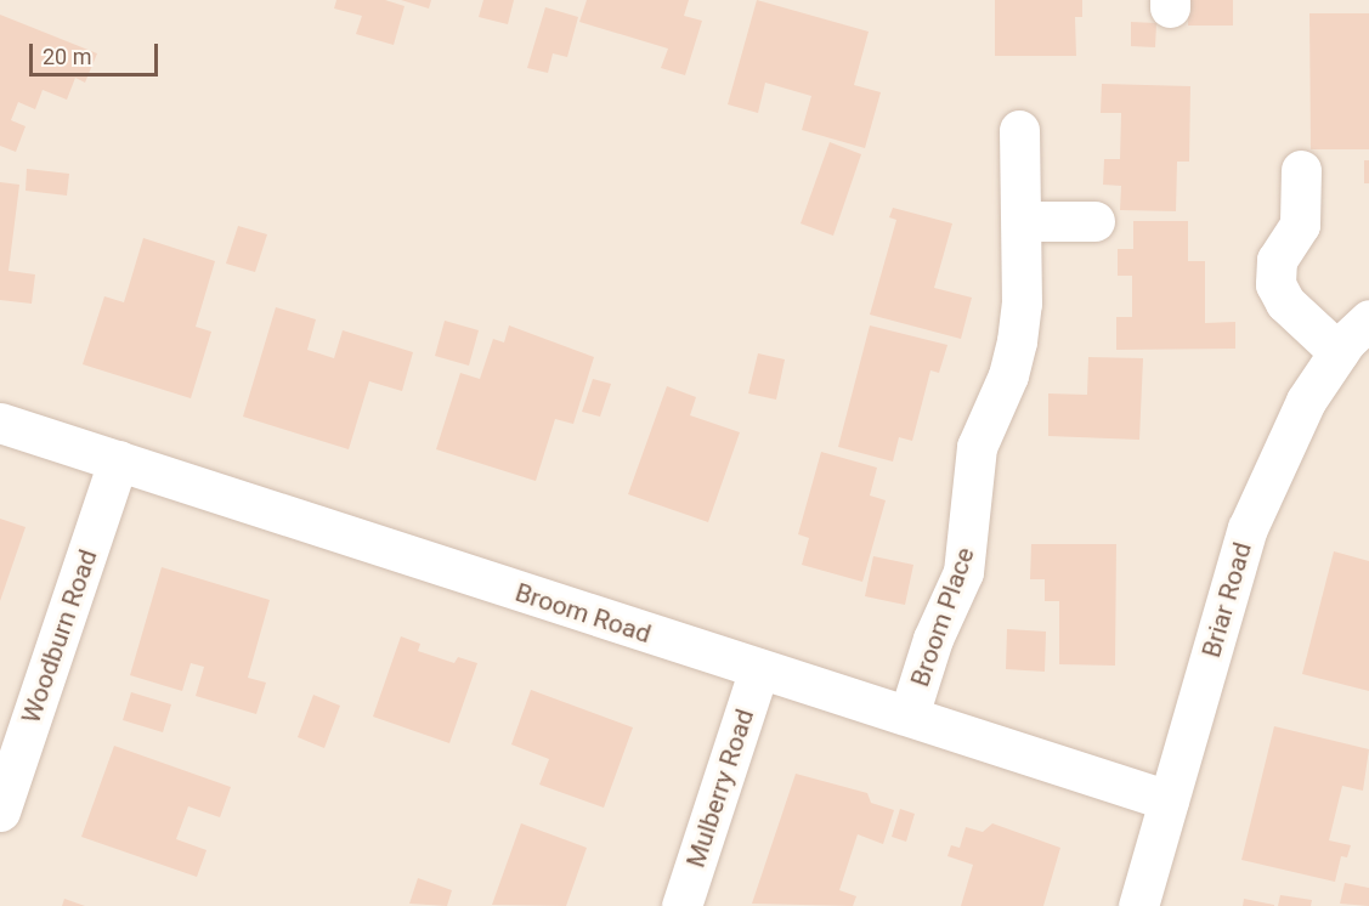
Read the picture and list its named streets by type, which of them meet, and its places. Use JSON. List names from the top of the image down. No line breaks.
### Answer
{"streets":{"street":["Briar Road","Broom Road","Broom Place","Woodburn Road","Mulberry Road"]},"crossings":[["Briar Road","Broom Road"],["Broom Road","Broom Place"],["Broom Road","Woodburn Road"],["Broom Road","Mulberry Road"]],"scale_bar":"20 m"}
